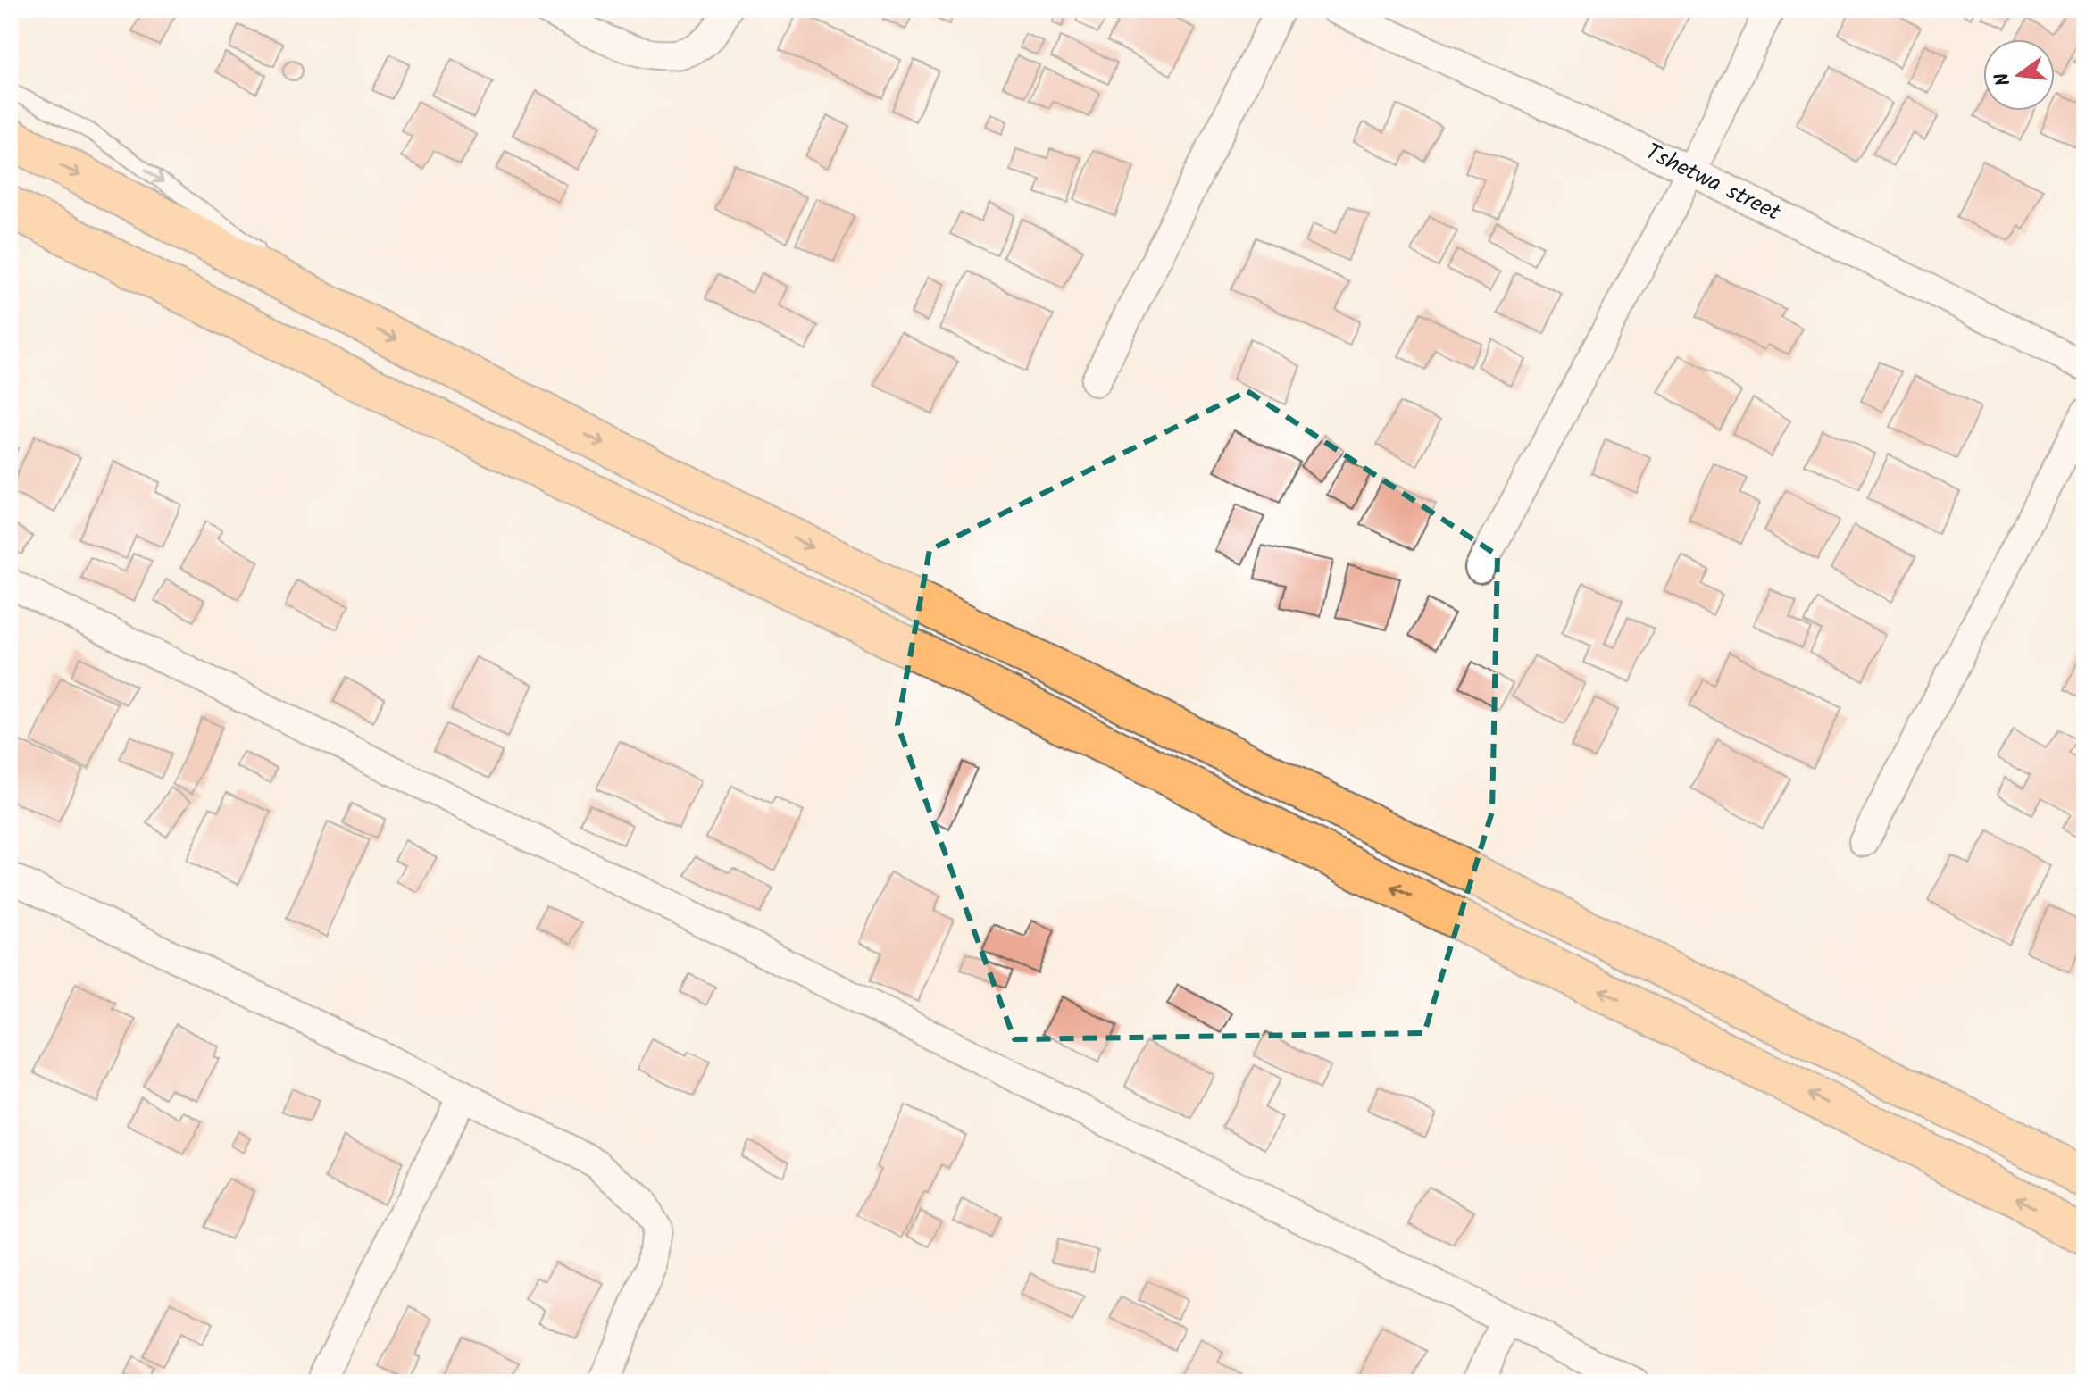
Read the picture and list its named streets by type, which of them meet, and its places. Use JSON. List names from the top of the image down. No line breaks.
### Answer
{"streets":{"street":["Tshetwa street"]},"north":"left"}
